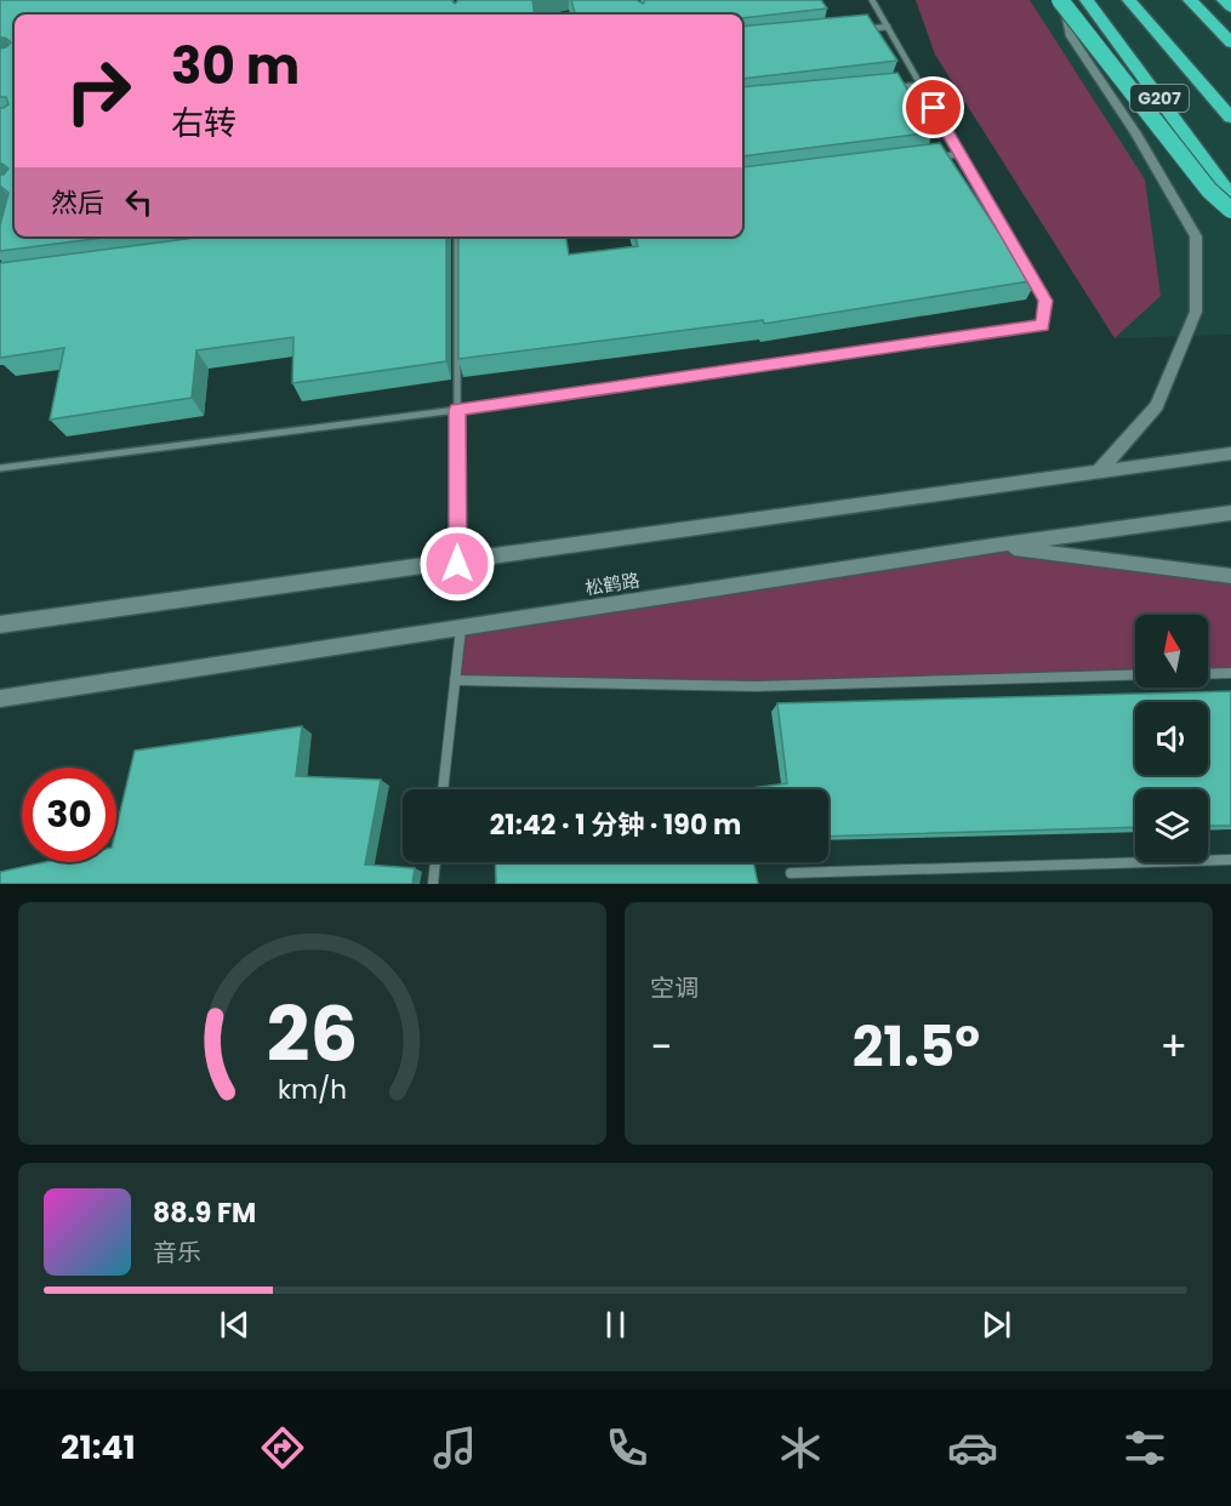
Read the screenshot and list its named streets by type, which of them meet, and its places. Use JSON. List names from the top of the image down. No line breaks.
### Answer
{"streets":{"highway":["G207"],"main road":["松鹤路"]},"north":"top","page":{"turn":["30 m","右转"],"then":"然后","limit":"30","trip":"21:42 · 1 分钟 · 190 m","tile":"空调","heat":["−","21.5°","+"],"song":["88.9 FM","音乐"],"tabs":"21:41","gauge":["26","km/h"]}}
